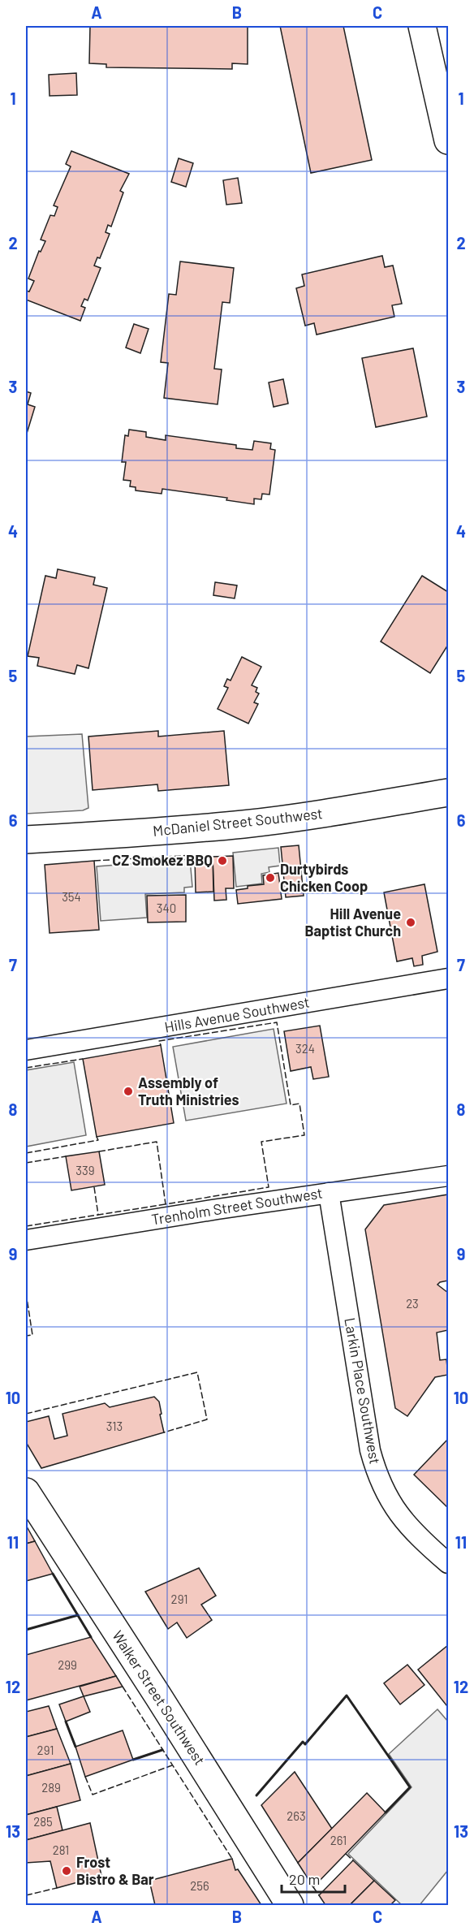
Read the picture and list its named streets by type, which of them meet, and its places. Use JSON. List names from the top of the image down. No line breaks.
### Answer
{"streets":{"street":["McDaniel Street Southwest","Hills Avenue Southwest","Trenholm Street Southwest","Larkin Place Southwest","Walker Street Southwest"]},"crossings":[["Trenholm Street Southwest","Larkin Place Southwest"]],"places":["CZ Smokez BBQ","Durtybirds Chicken Coop","Hill Avenue Baptist Church","Assembly of Truth Ministries","Frost Bistro & Bar"],"house_numbers":["354","340","324","339","23","313","291","299","291","289","263","285","261","281","256"],"scale_bar":"20 m","grid":{"columns":["A","B","C"],"rows":["1","2","3","4","5","6","7","8","9","10","11","12","13"]}}
